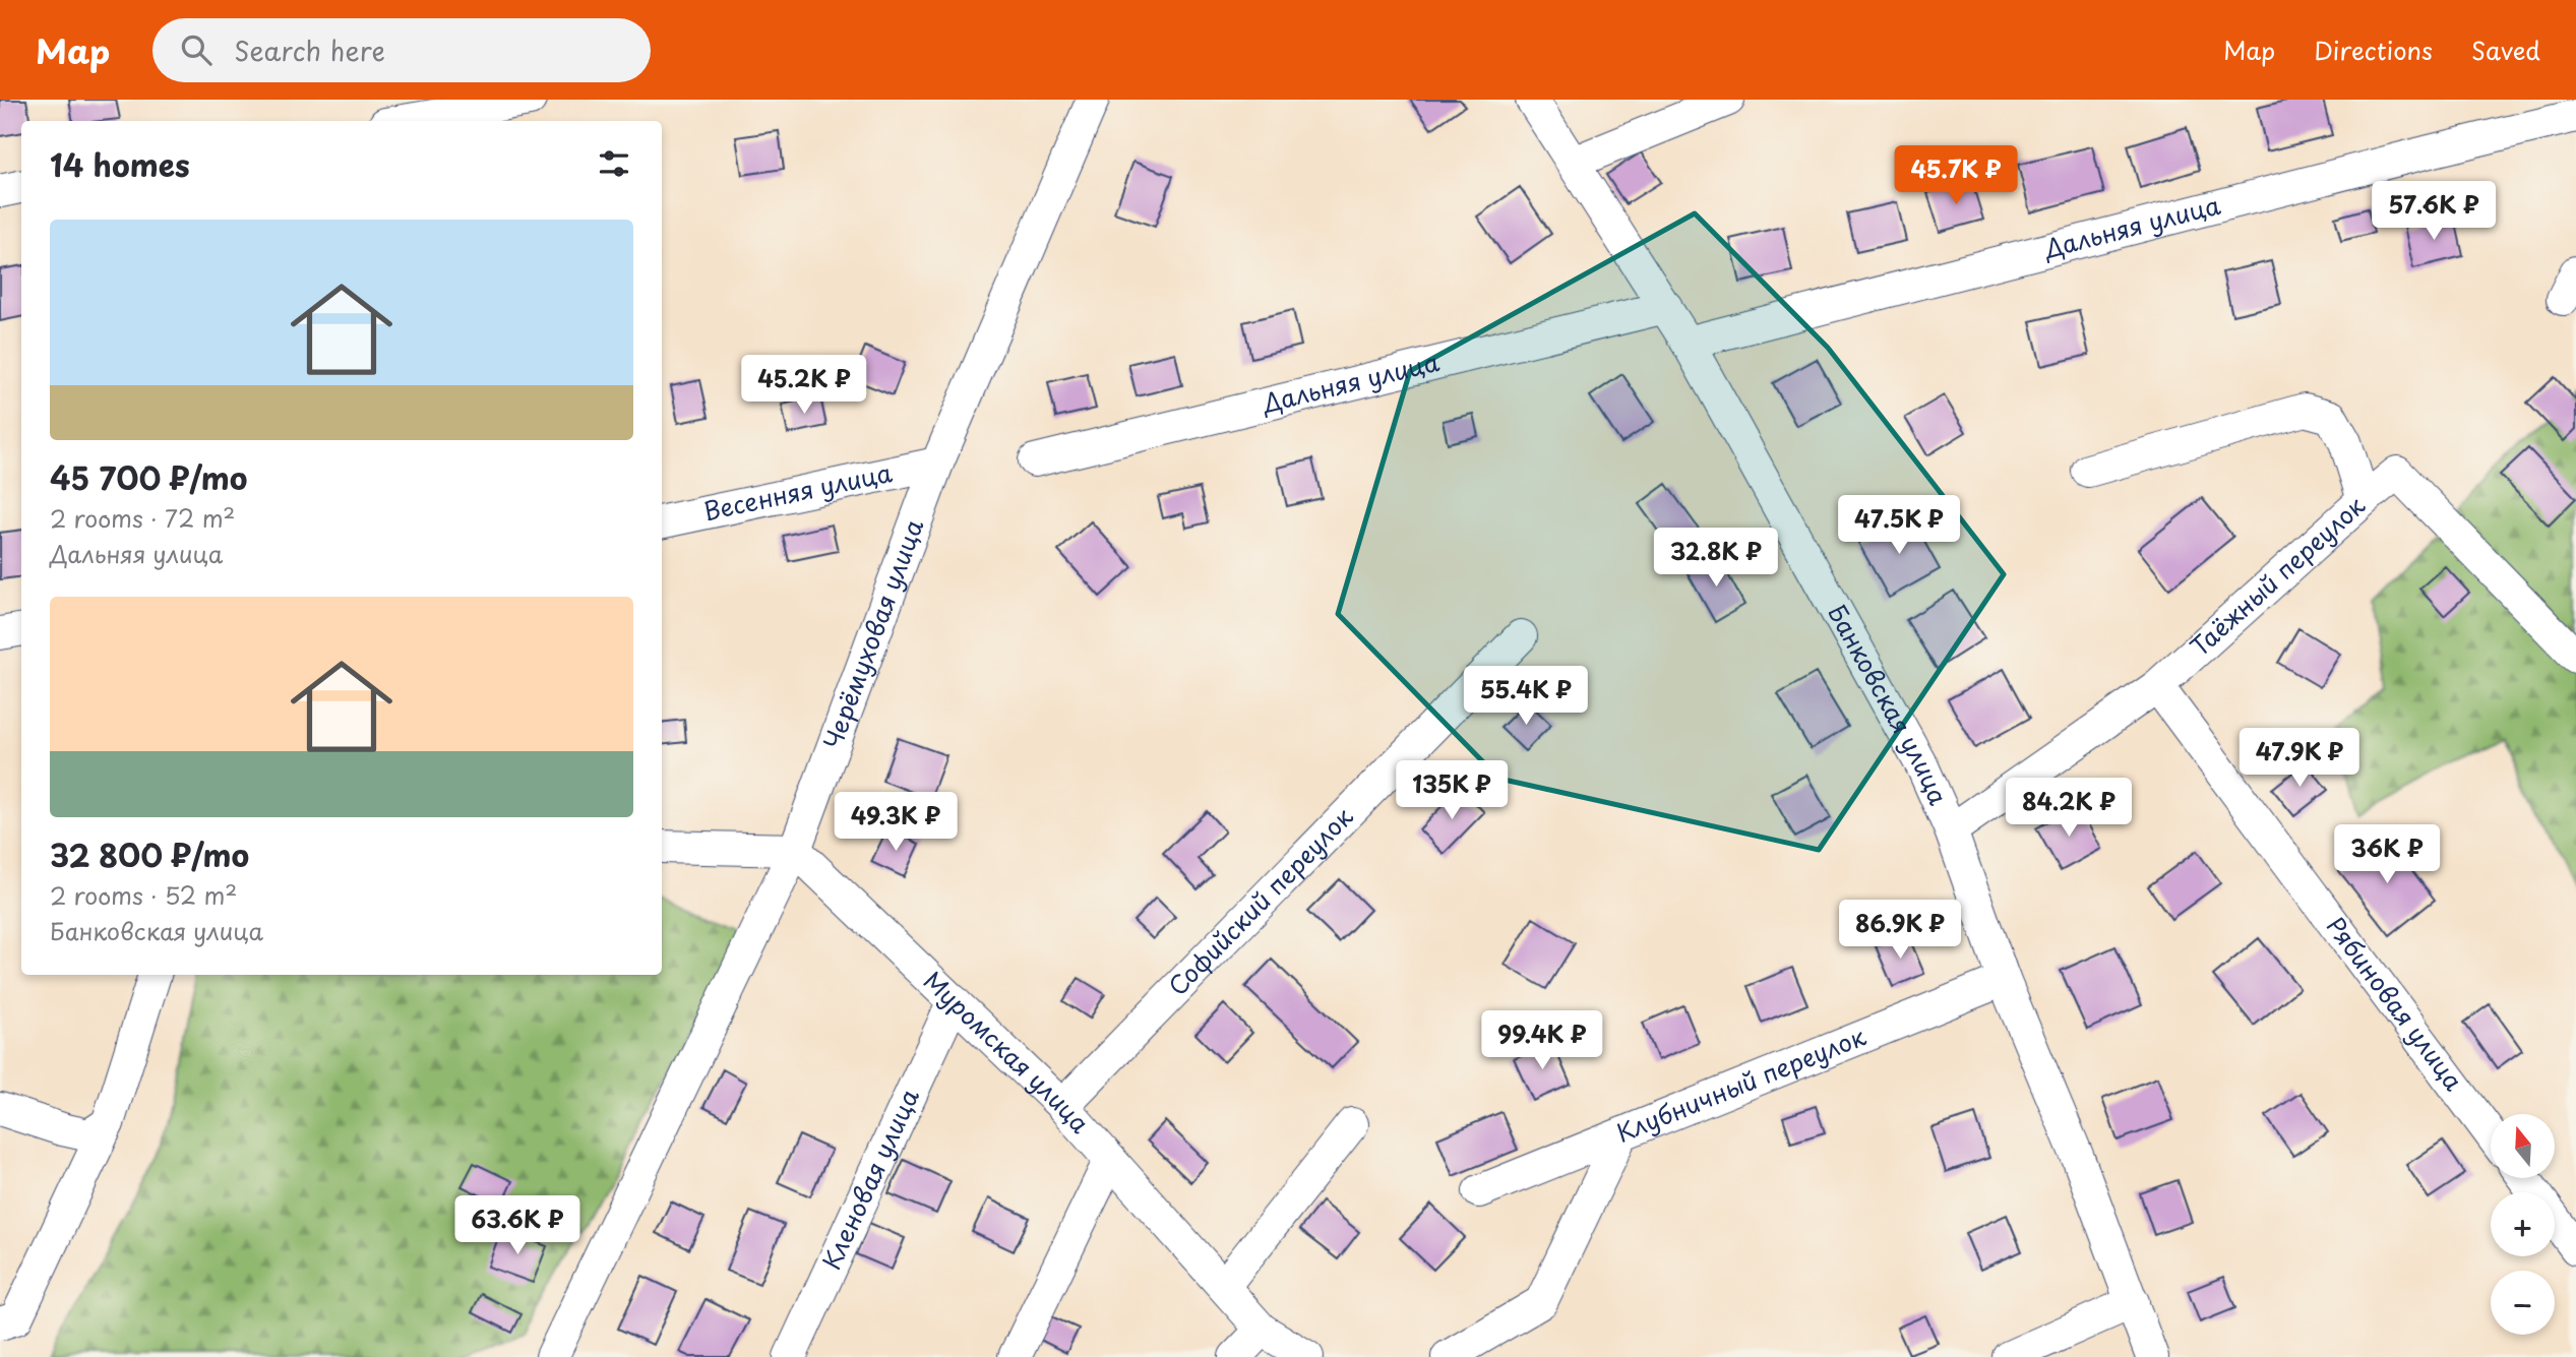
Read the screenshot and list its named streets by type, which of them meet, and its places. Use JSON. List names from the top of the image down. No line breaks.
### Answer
{"streets":{"street":["Дальняя улица","Весенняя улица","Таёжный переулок","Черёмуховая улица","Банковская улица","Софийский переулок","Рябиновая улица","Муромская улица","Клубничный переулок","Кленовая улица"]},"crossings":[["Дальняя улица","Банковская улица"],["Весенняя улица","Черёмуховая улица"],["Таёжный переулок","Банковская улица"],["Таёжный переулок","Рябиновая улица"],["Черёмуховая улица","Муромская улица"],["Банковская улица","Клубничный переулок"],["Софийский переулок","Муромская улица"],["Муромская улица","Кленовая улица"]],"north":"top","page":{"header":"Map","search":"Search here","nav":["Map","Directions","Saved"],"heading":"14 homes","price":["45.7K ₽","57.6K ₽","45.2K ₽","47.5K ₽","32.8K ₽","55.4K ₽","47.9K ₽","135K ₽","84.2K ₽","49.3K ₽","36K ₽","86.9K ₽","99.4K ₽","63.6K ₽"],"list":[{"name":"45 700 ₽/mo","note":"2 rooms · 72 m² · Дальняя улица"},{"name":"32 800 ₽/mo","note":"2 rooms · 52 m² · Банковская улица"}],"map_buttons":["+","−"]}}
